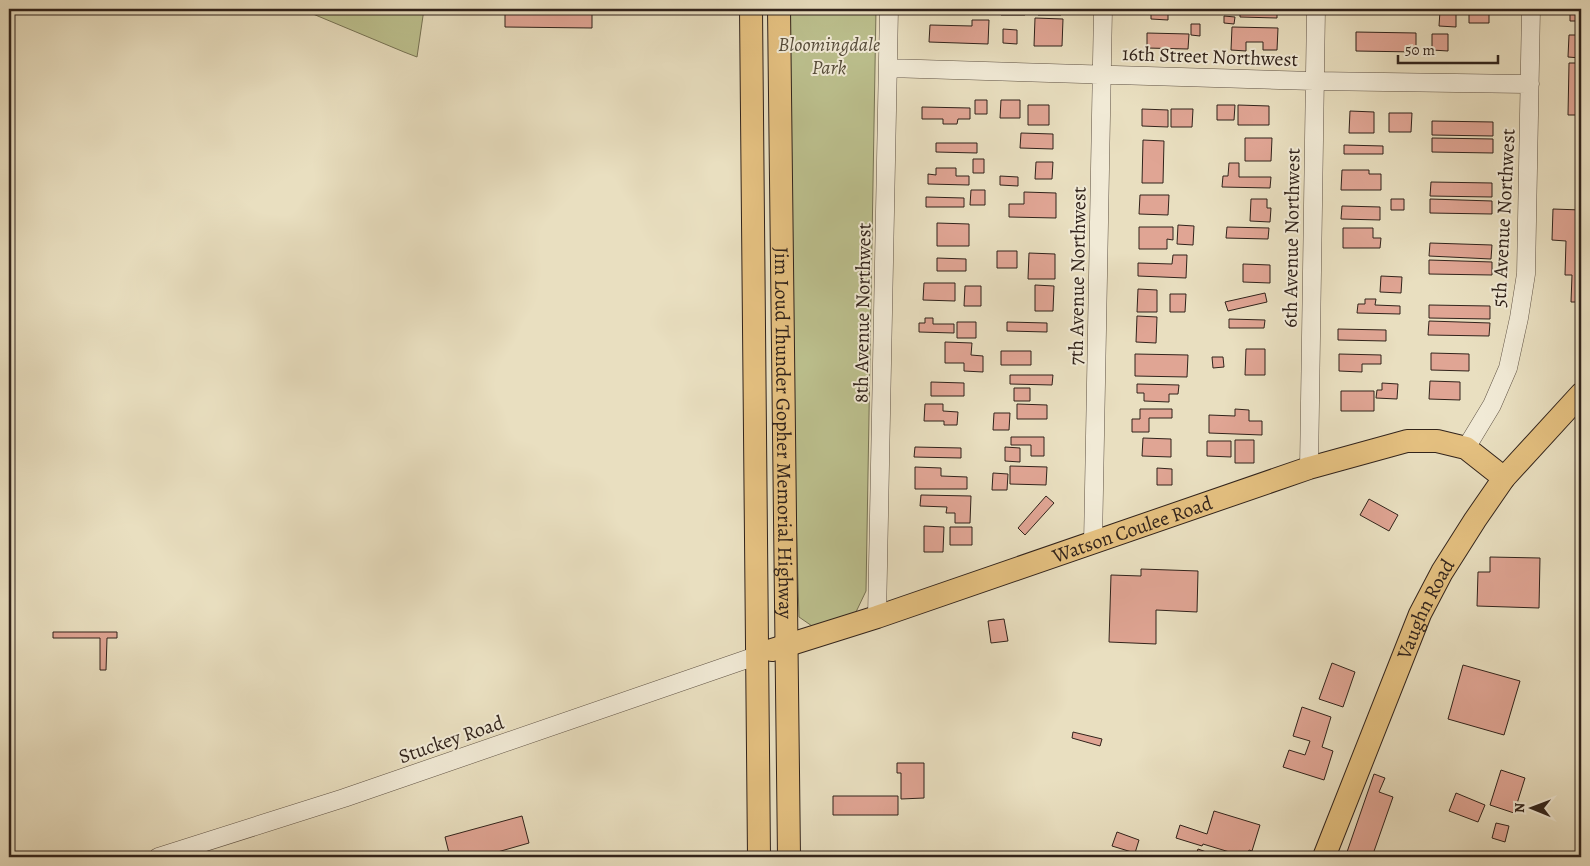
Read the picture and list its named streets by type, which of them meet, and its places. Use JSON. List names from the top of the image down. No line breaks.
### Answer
{"streets":{"main road":["Jim Loud Thunder Gopher Memorial Highway","Watson Coulee Road","Vaughn Road"],"street":["16th Street Northwest","5th Avenue Northwest","6th Avenue Northwest","7th Avenue Northwest","8th Avenue Northwest","Stuckey Road"]},"crossings":[["16th Street Northwest","5th Avenue Northwest"],["16th Street Northwest","6th Avenue Northwest"],["16th Street Northwest","7th Avenue Northwest"],["16th Street Northwest","8th Avenue Northwest"],["5th Avenue Northwest","Watson Coulee Road"],["6th Avenue Northwest","Watson Coulee Road"],["7th Avenue Northwest","Watson Coulee Road"],["8th Avenue Northwest","Watson Coulee Road"],["Jim Loud Thunder Gopher Memorial Highway","Watson Coulee Road"],["Jim Loud Thunder Gopher Memorial Highway","Stuckey Road"],["Watson Coulee Road","Vaughn Road"],["Watson Coulee Road","Stuckey Road"]],"parks":["Bloomingdale Park"],"scale_bar":"50 m","north":"left"}
